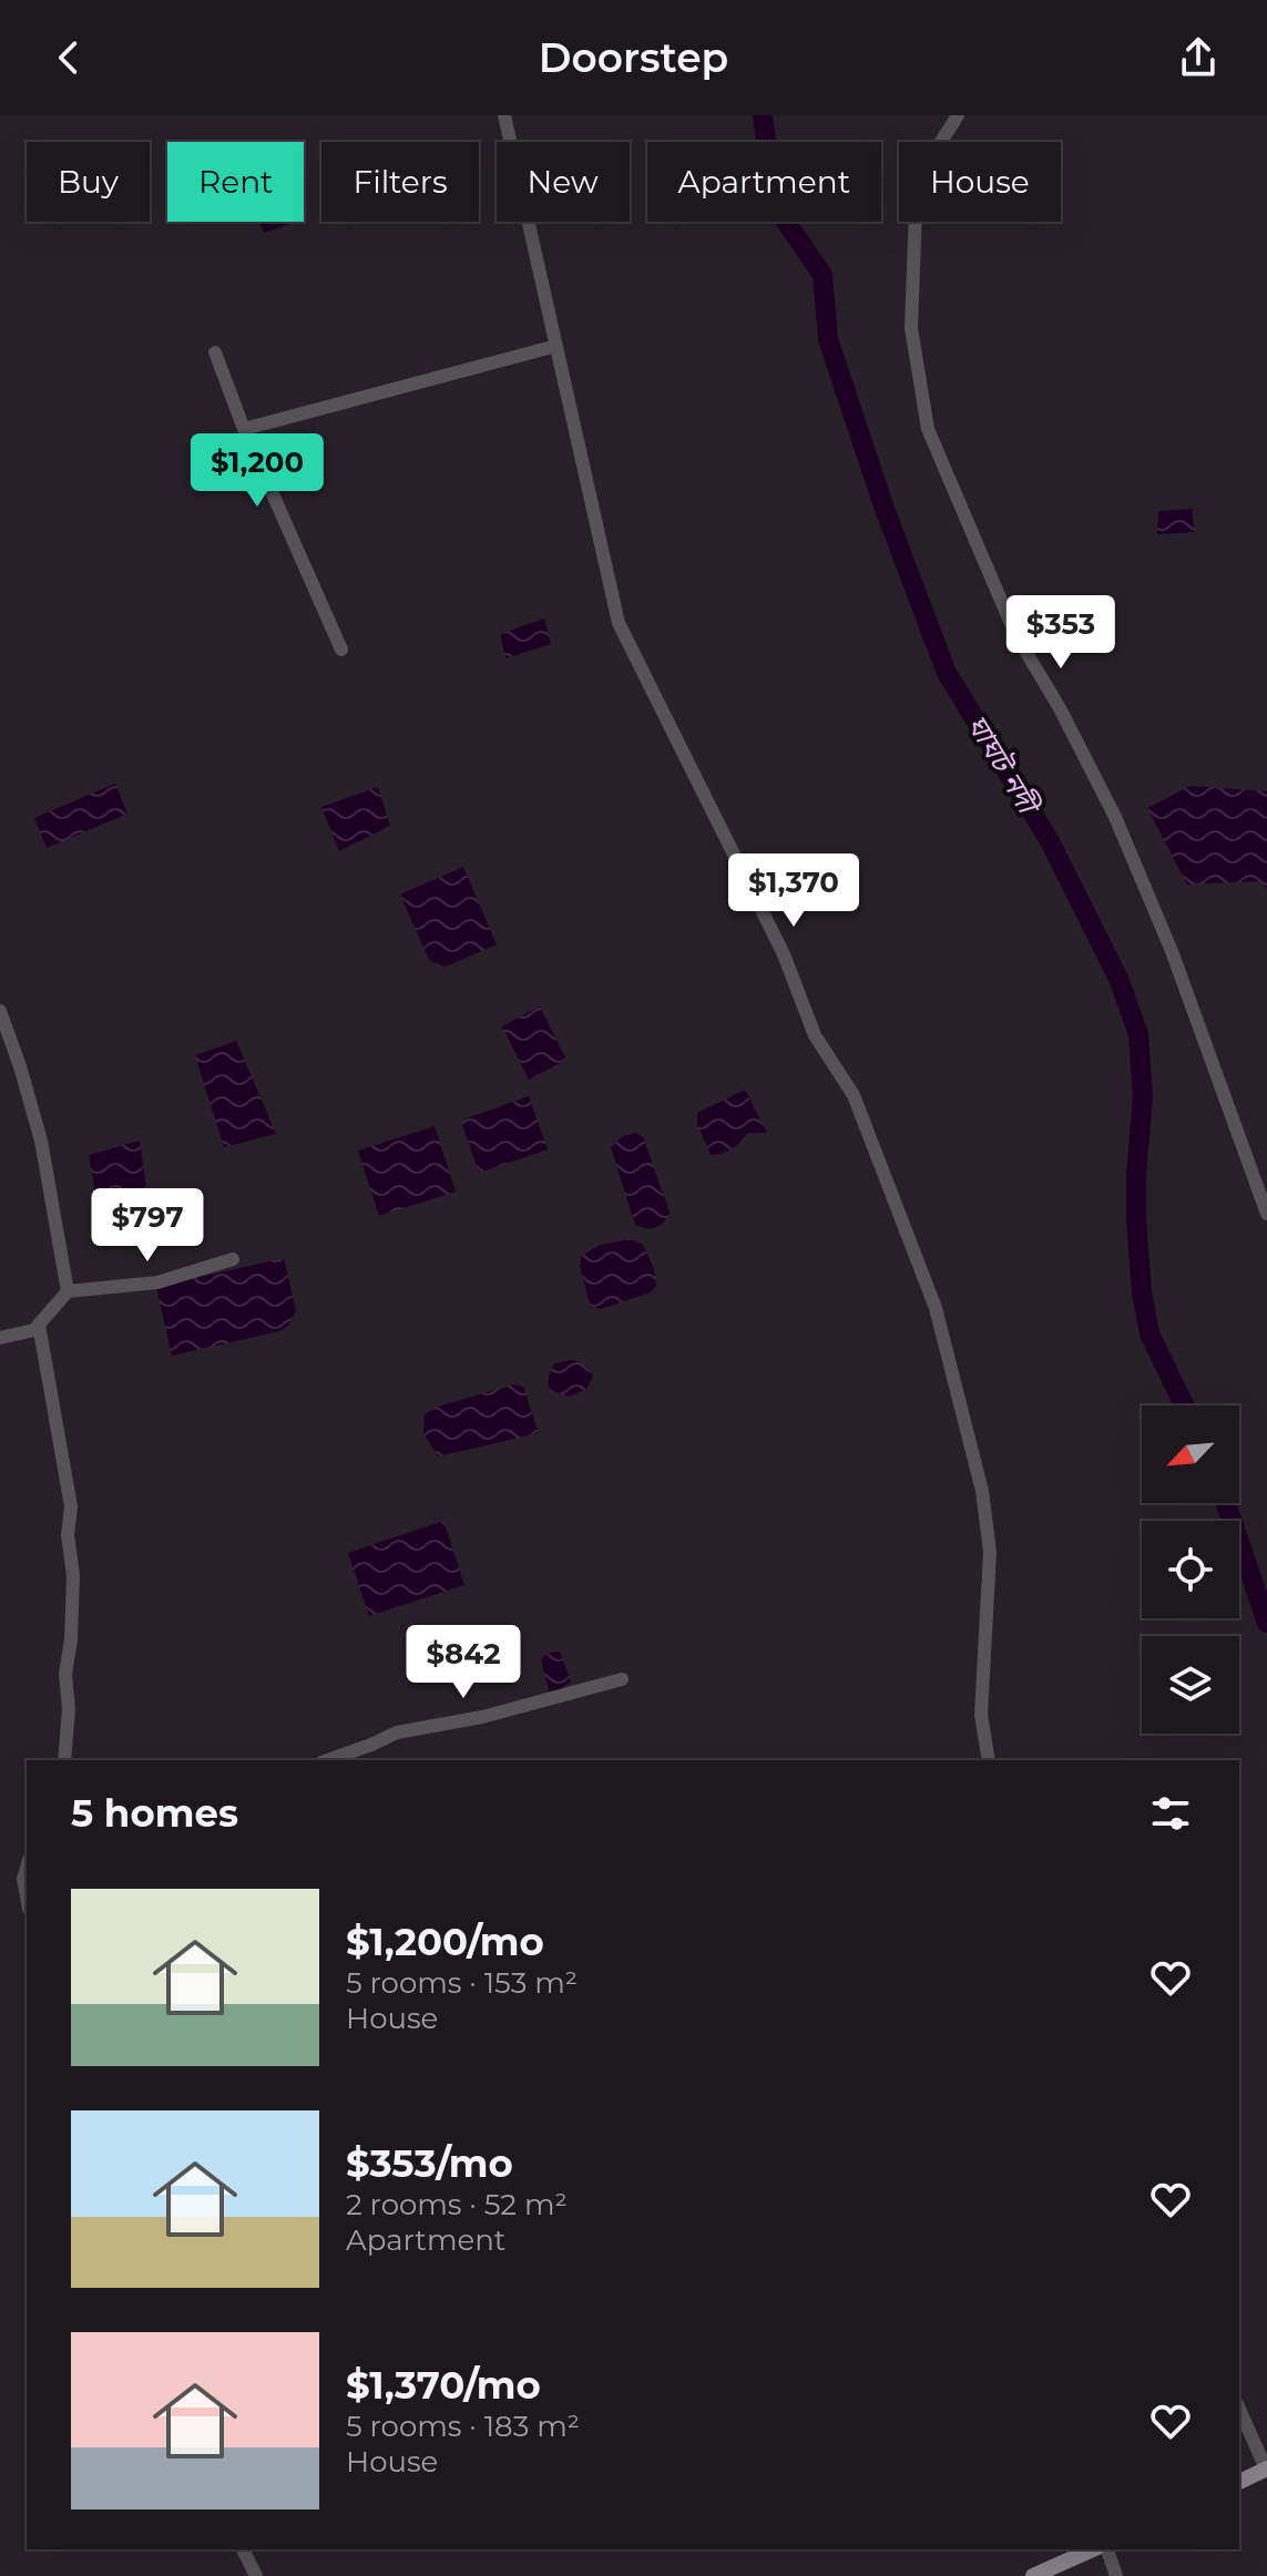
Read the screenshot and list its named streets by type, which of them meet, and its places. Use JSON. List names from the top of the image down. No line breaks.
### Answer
{"water":["ঘাঘট নদী"],"north":"bottom left","page":{"header":"Doorstep","chip":["Buy","Rent","Filters","New","Apartment","House"],"price":["$1,200","$353","$1,370","$797","$842"],"heading":"5 homes","list":[{"name":"$1,200/mo","note":"5 rooms · 153 m² · House"},{"name":"$353/mo","note":"2 rooms · 52 m² · Apartment"},{"name":"$1,370/mo","note":"5 rooms · 183 m² · House"}]}}
